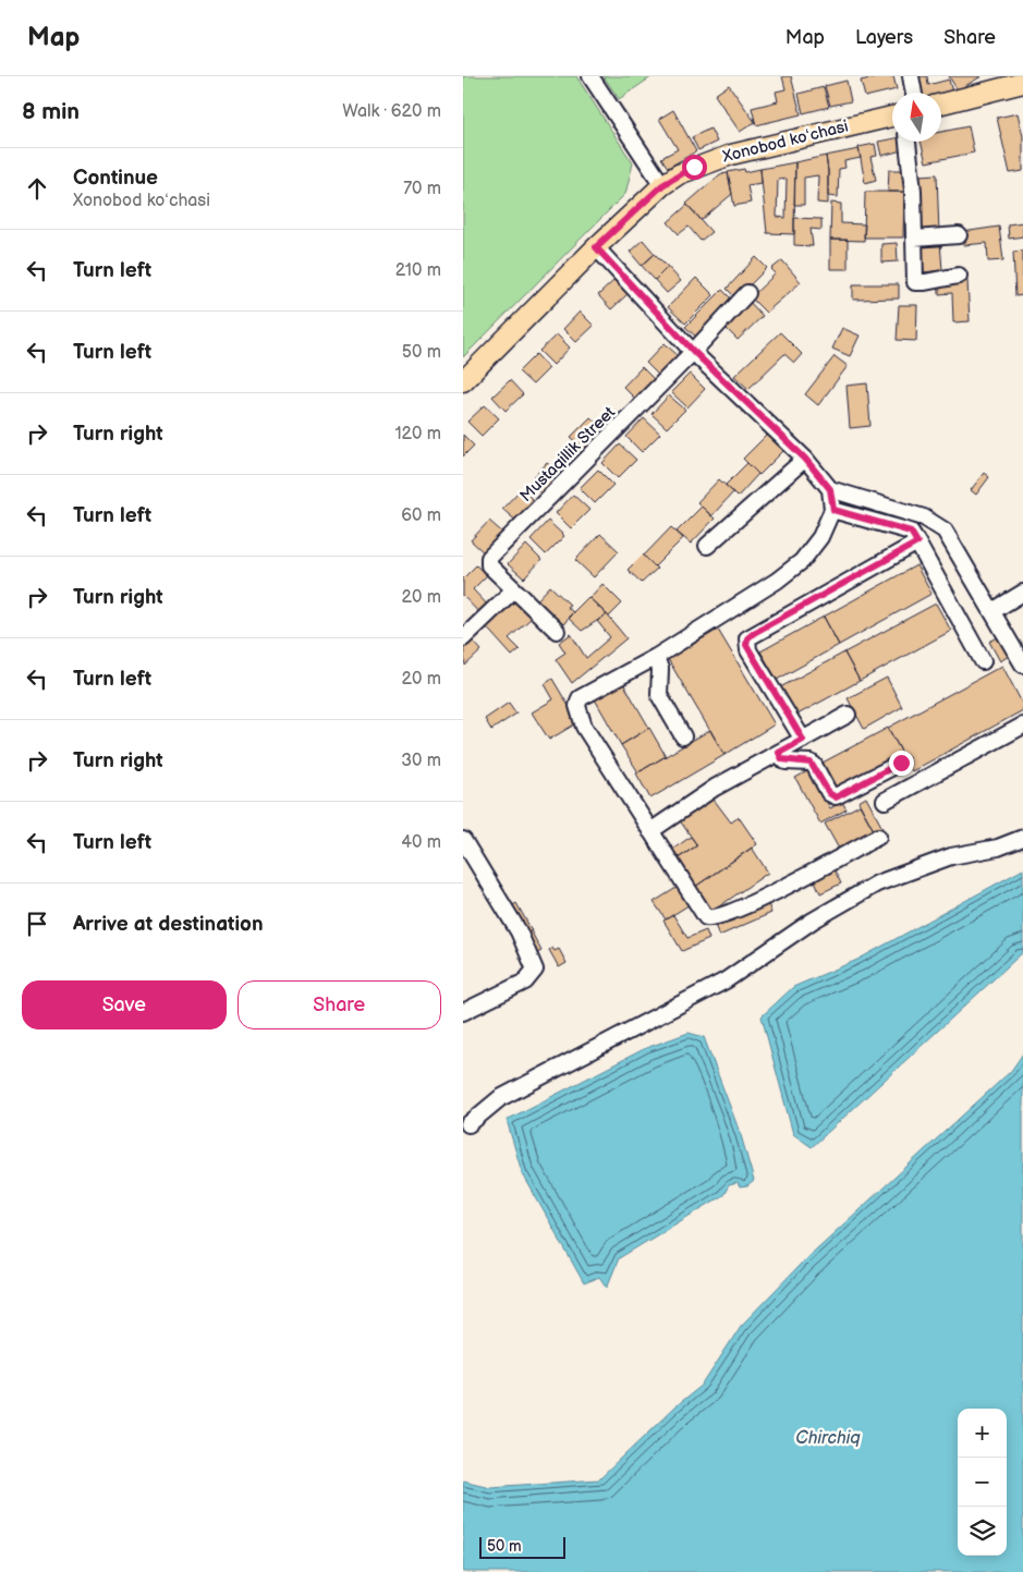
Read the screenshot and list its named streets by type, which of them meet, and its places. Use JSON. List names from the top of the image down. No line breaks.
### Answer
{"streets":{"main road":["Xonobod koʻchasi"],"street":["Mustaqillik Street"]},"water":["Chirchiq"],"scale_bar":"50 m","north":"top","page":{"header":"Map","nav":["Map","Layers","Share"],"heading":["8 min","Walk · 620 m"],"list":[["Continue","Xonobod koʻchasi","70 m"],["Turn left","210 m"],["Turn left","50 m"],["Turn right","120 m"],["Turn left","60 m"],["Turn right","20 m"],["Turn left","20 m"],["Turn right","30 m"],["Turn left","40 m"],"Arrive at destination"],"buttons":["Save","Share"],"map_buttons":["+","−"],"scale":"50 m"}}
